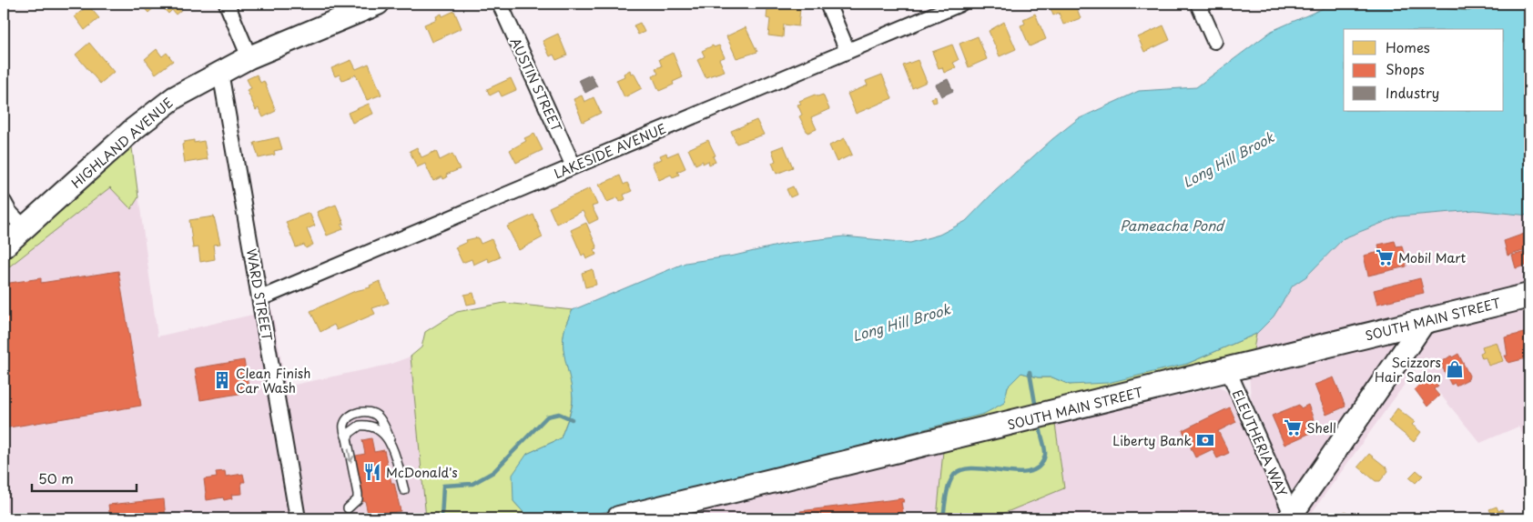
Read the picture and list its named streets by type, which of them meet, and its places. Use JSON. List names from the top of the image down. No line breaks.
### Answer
{"streets":{"main road":["SOUTH MAIN STREET"],"street":["AUSTIN STREET","HIGHLAND AVENUE","LAKESIDE AVENUE","WARD STREET","ELEUTHERIA WAY"]},"crossings":[["AUSTIN STREET","LAKESIDE AVENUE"],["HIGHLAND AVENUE","WARD STREET"],["LAKESIDE AVENUE","WARD STREET"],["SOUTH MAIN STREET","ELEUTHERIA WAY"]],"water":["Long Hill Brook","Pameacha Pond"],"places":{"supermarket":["Mobil Mart","Shell"],"shop":["Scizzors Hair Salon"],"building":["Clean Finish Car Wash"],"bank":["Liberty Bank"],"restaurant":["McDonald's"]},"legend":["Homes","Shops","Industry"],"scale_bar":"50 m"}
